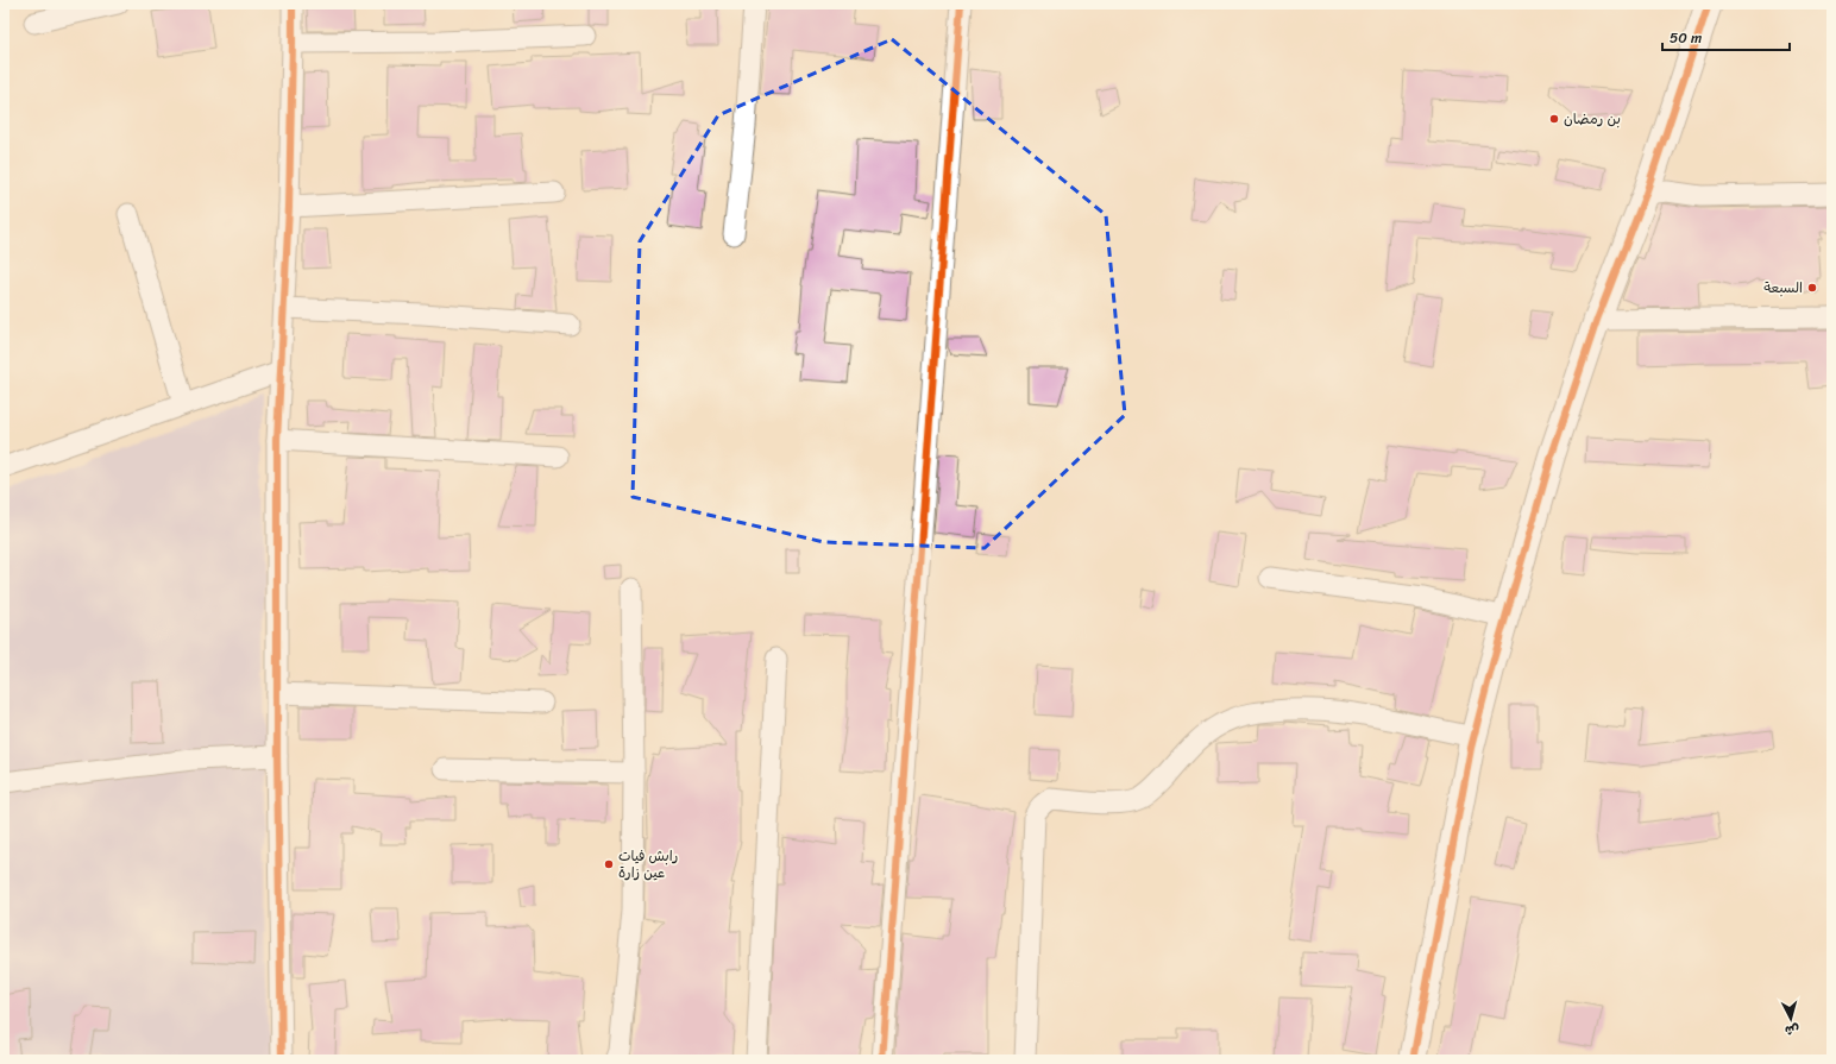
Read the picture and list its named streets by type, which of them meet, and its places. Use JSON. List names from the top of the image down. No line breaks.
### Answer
{"places":["بن رمضان","السبعة","رابش فيات عين زارة"],"scale_bar":"50 m","north":"bottom"}
